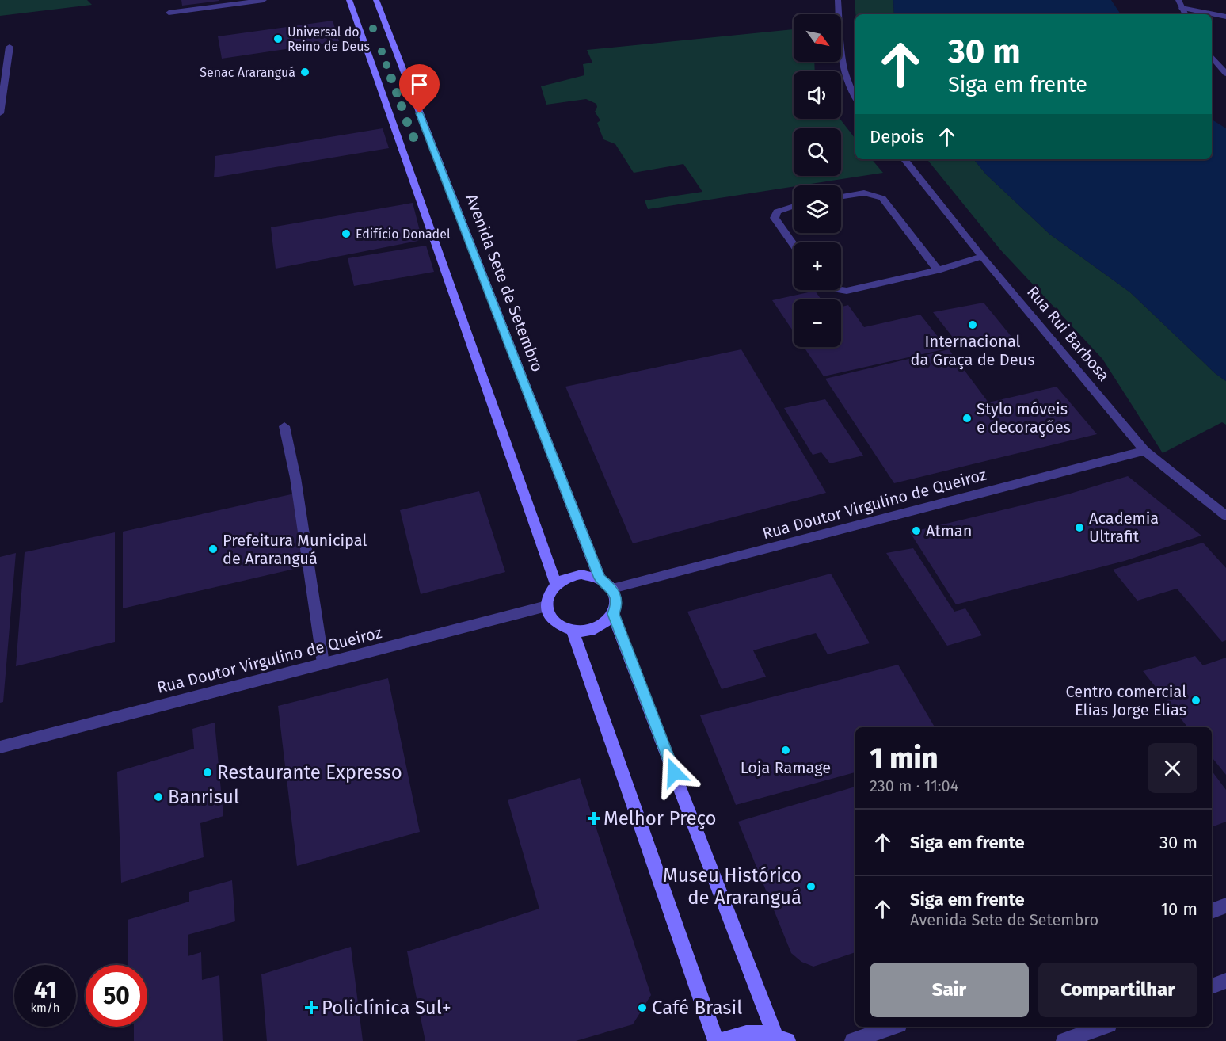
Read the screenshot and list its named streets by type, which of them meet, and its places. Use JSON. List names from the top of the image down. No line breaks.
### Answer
{"streets":{"main road":["Avenida Sete de Setembro"],"street":["Rua Rui Barbosa","Rua Doutor Virgulino de Queiroz"]},"crossings":[["Avenida Sete de Setembro","Rua Doutor Virgulino de Queiroz"],["Rua Rui Barbosa","Rua Doutor Virgulino de Queiroz"]],"places":{"other":["Universal do Reino de Deus","Senac Araranguá","Edifício Donadel","Internacional da Graça de Deus","Stylo móveis e decorações","Academia Ultrafit","Atman","Prefeitura Municipal de Araranguá","Centro comercial Elias Jorge Elias","Loja Ramage","Restaurante Expresso","Banrisul","Museu Histórico de Araranguá","Café Brasil"],"health":["Melhor Preço","Policlínica Sul+"]},"north":"bottom right","page":{"map_buttons":["+","−"],"turn":["30 m","Siga em frente"],"then":"Depois","heading":["1 min","230 m · 11:04"],"list":[{"name":"Siga em frente","value":"30 m"},{"name":"Siga em frente","note":"Avenida Sete de Setembro","value":"10 m"}],"buttons":["Sair","Compartilhar"],"speed":"41 km/h","limit":"50"}}
